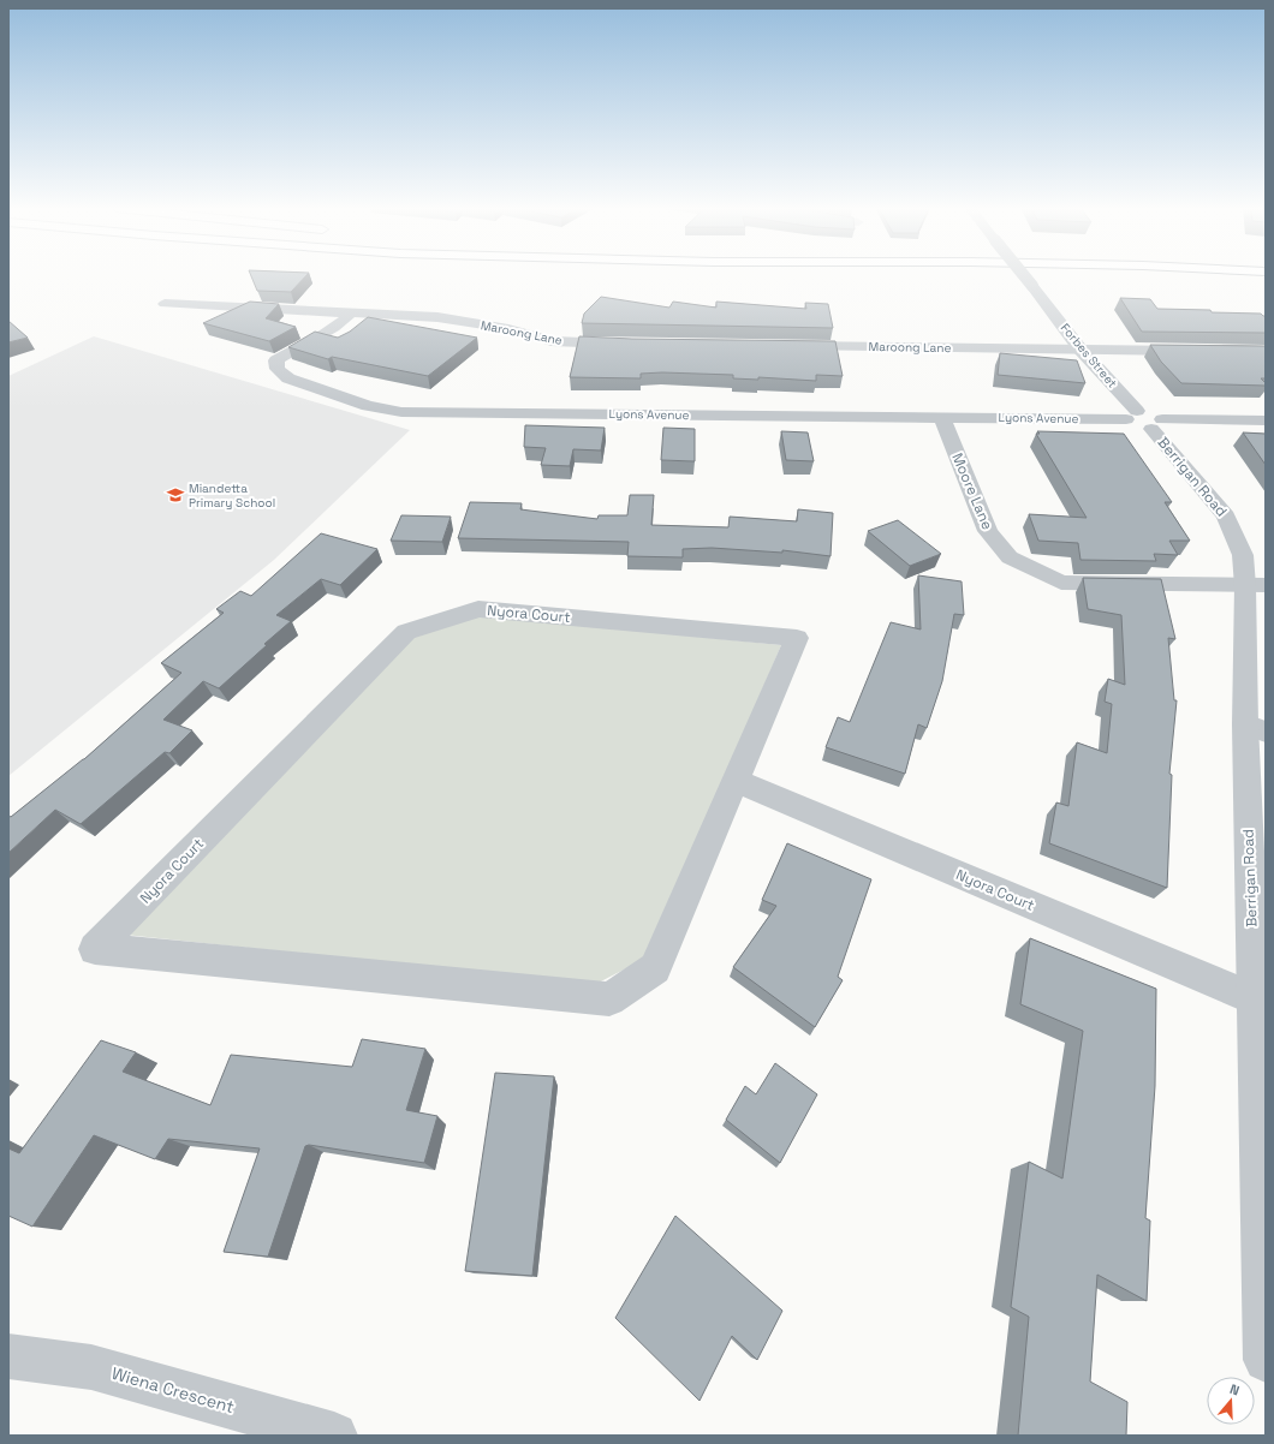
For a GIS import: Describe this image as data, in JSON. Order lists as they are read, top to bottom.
{
  "streets": {
    "street": [
      "Maroong Lane",
      "Forbes Street",
      "Lyons Avenue",
      "Berrigan Road",
      "Moore Lane",
      "Nyora Court",
      "Wiena Crescent"
    ]
  },
  "crossings": [
    ["Maroong Lane", "Forbes Street"],
    ["Maroong Lane", "Lyons Avenue"],
    ["Forbes Street", "Lyons Avenue"],
    ["Forbes Street", "Berrigan Road"],
    ["Lyons Avenue", "Berrigan Road"],
    ["Lyons Avenue", "Moore Lane"],
    ["Berrigan Road", "Moore Lane"],
    ["Berrigan Road", "Nyora Court"]
  ],
  "places": {
    "school or university": ["Miandetta Primary School"]
  },
  "north": "top"
}
